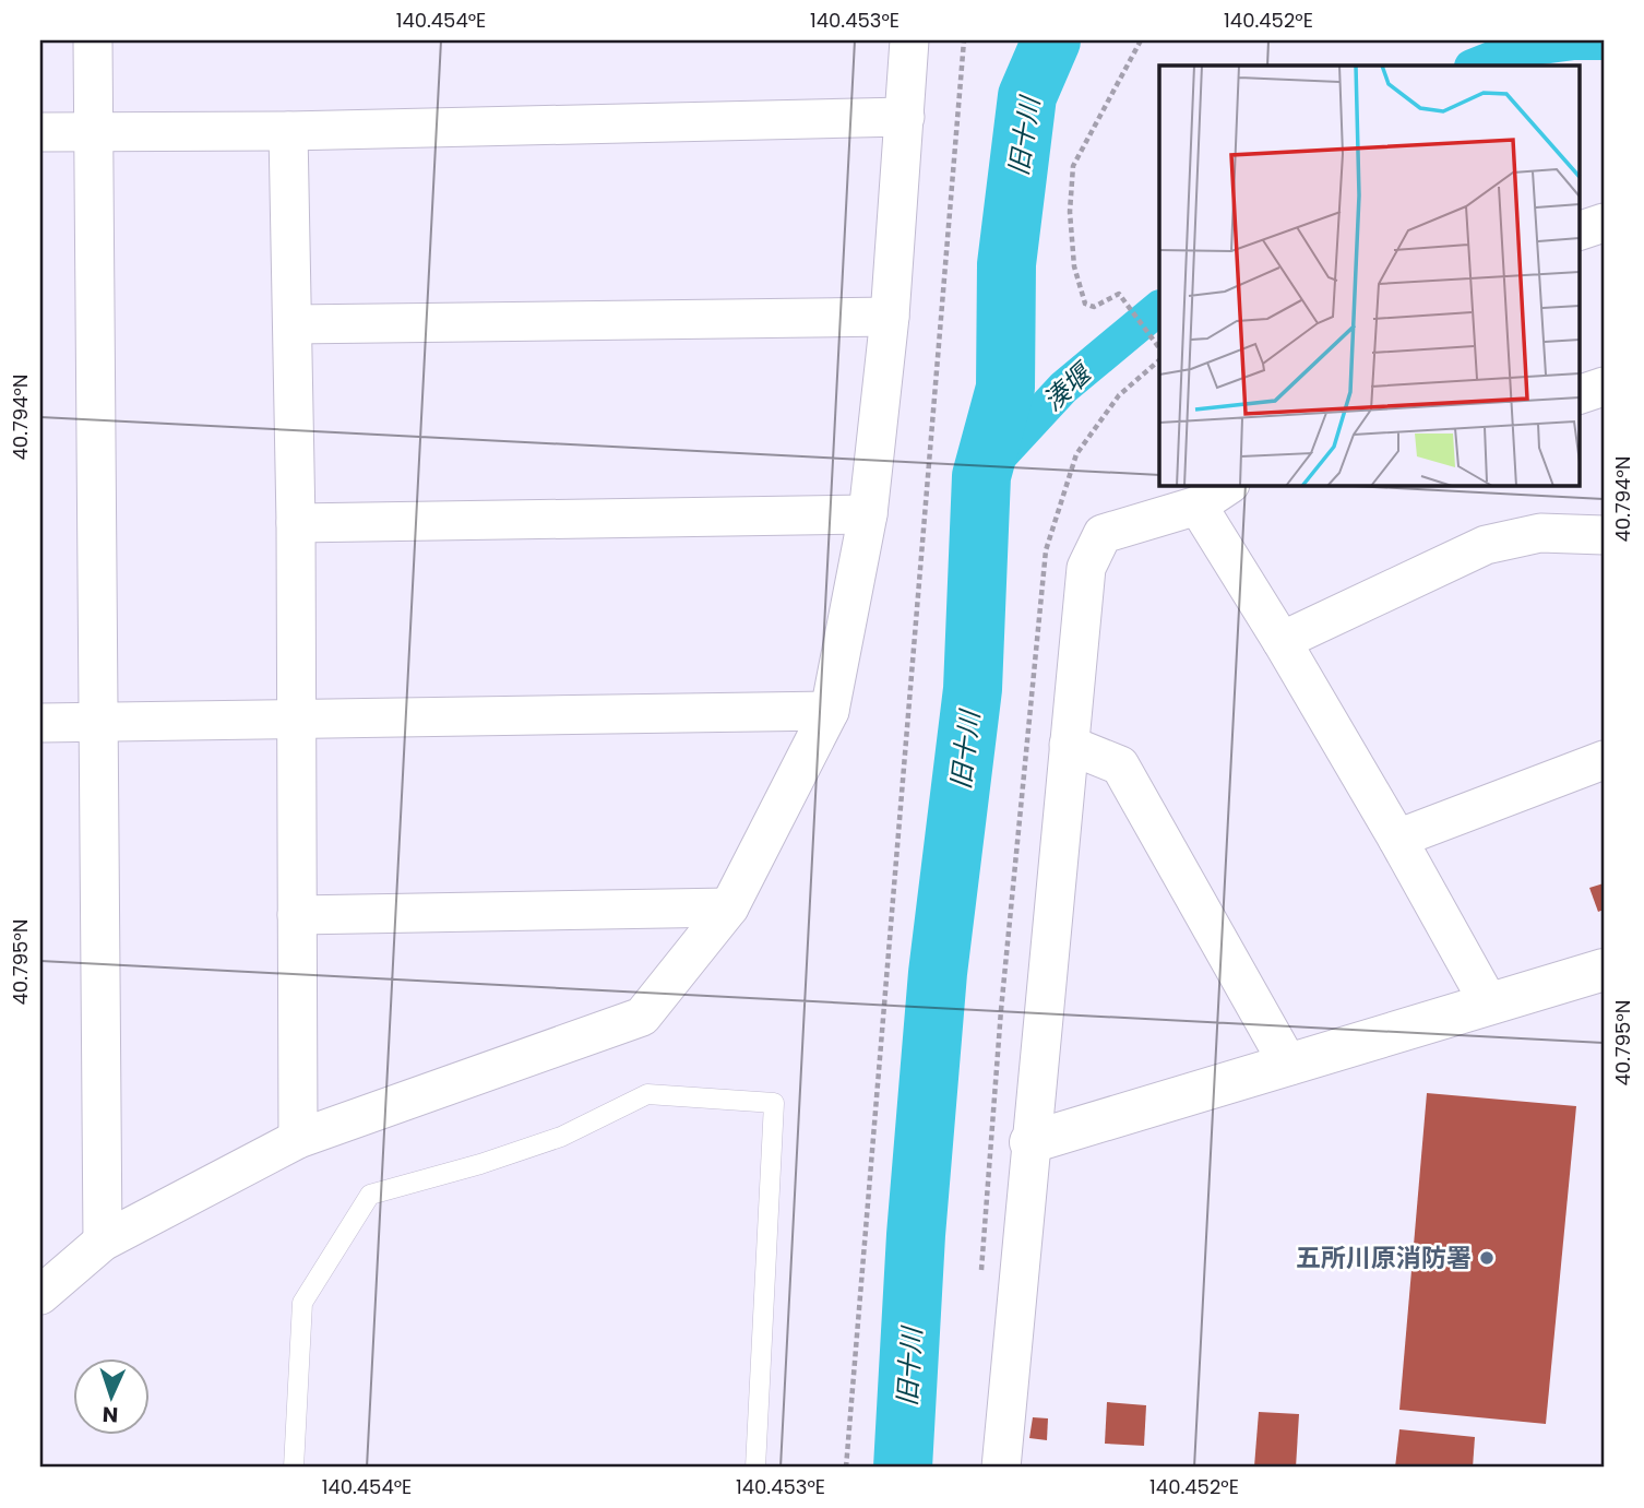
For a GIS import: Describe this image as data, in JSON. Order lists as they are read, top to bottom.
{
  "water": ["旧十川", "湊堰"],
  "places": ["五所川原消防署"],
  "north": "bottom",
  "coordinates": [
    "140.454°E",
    "140.453°E",
    "140.452°E",
    "40.794°N",
    "40.795°N"
  ]
}
